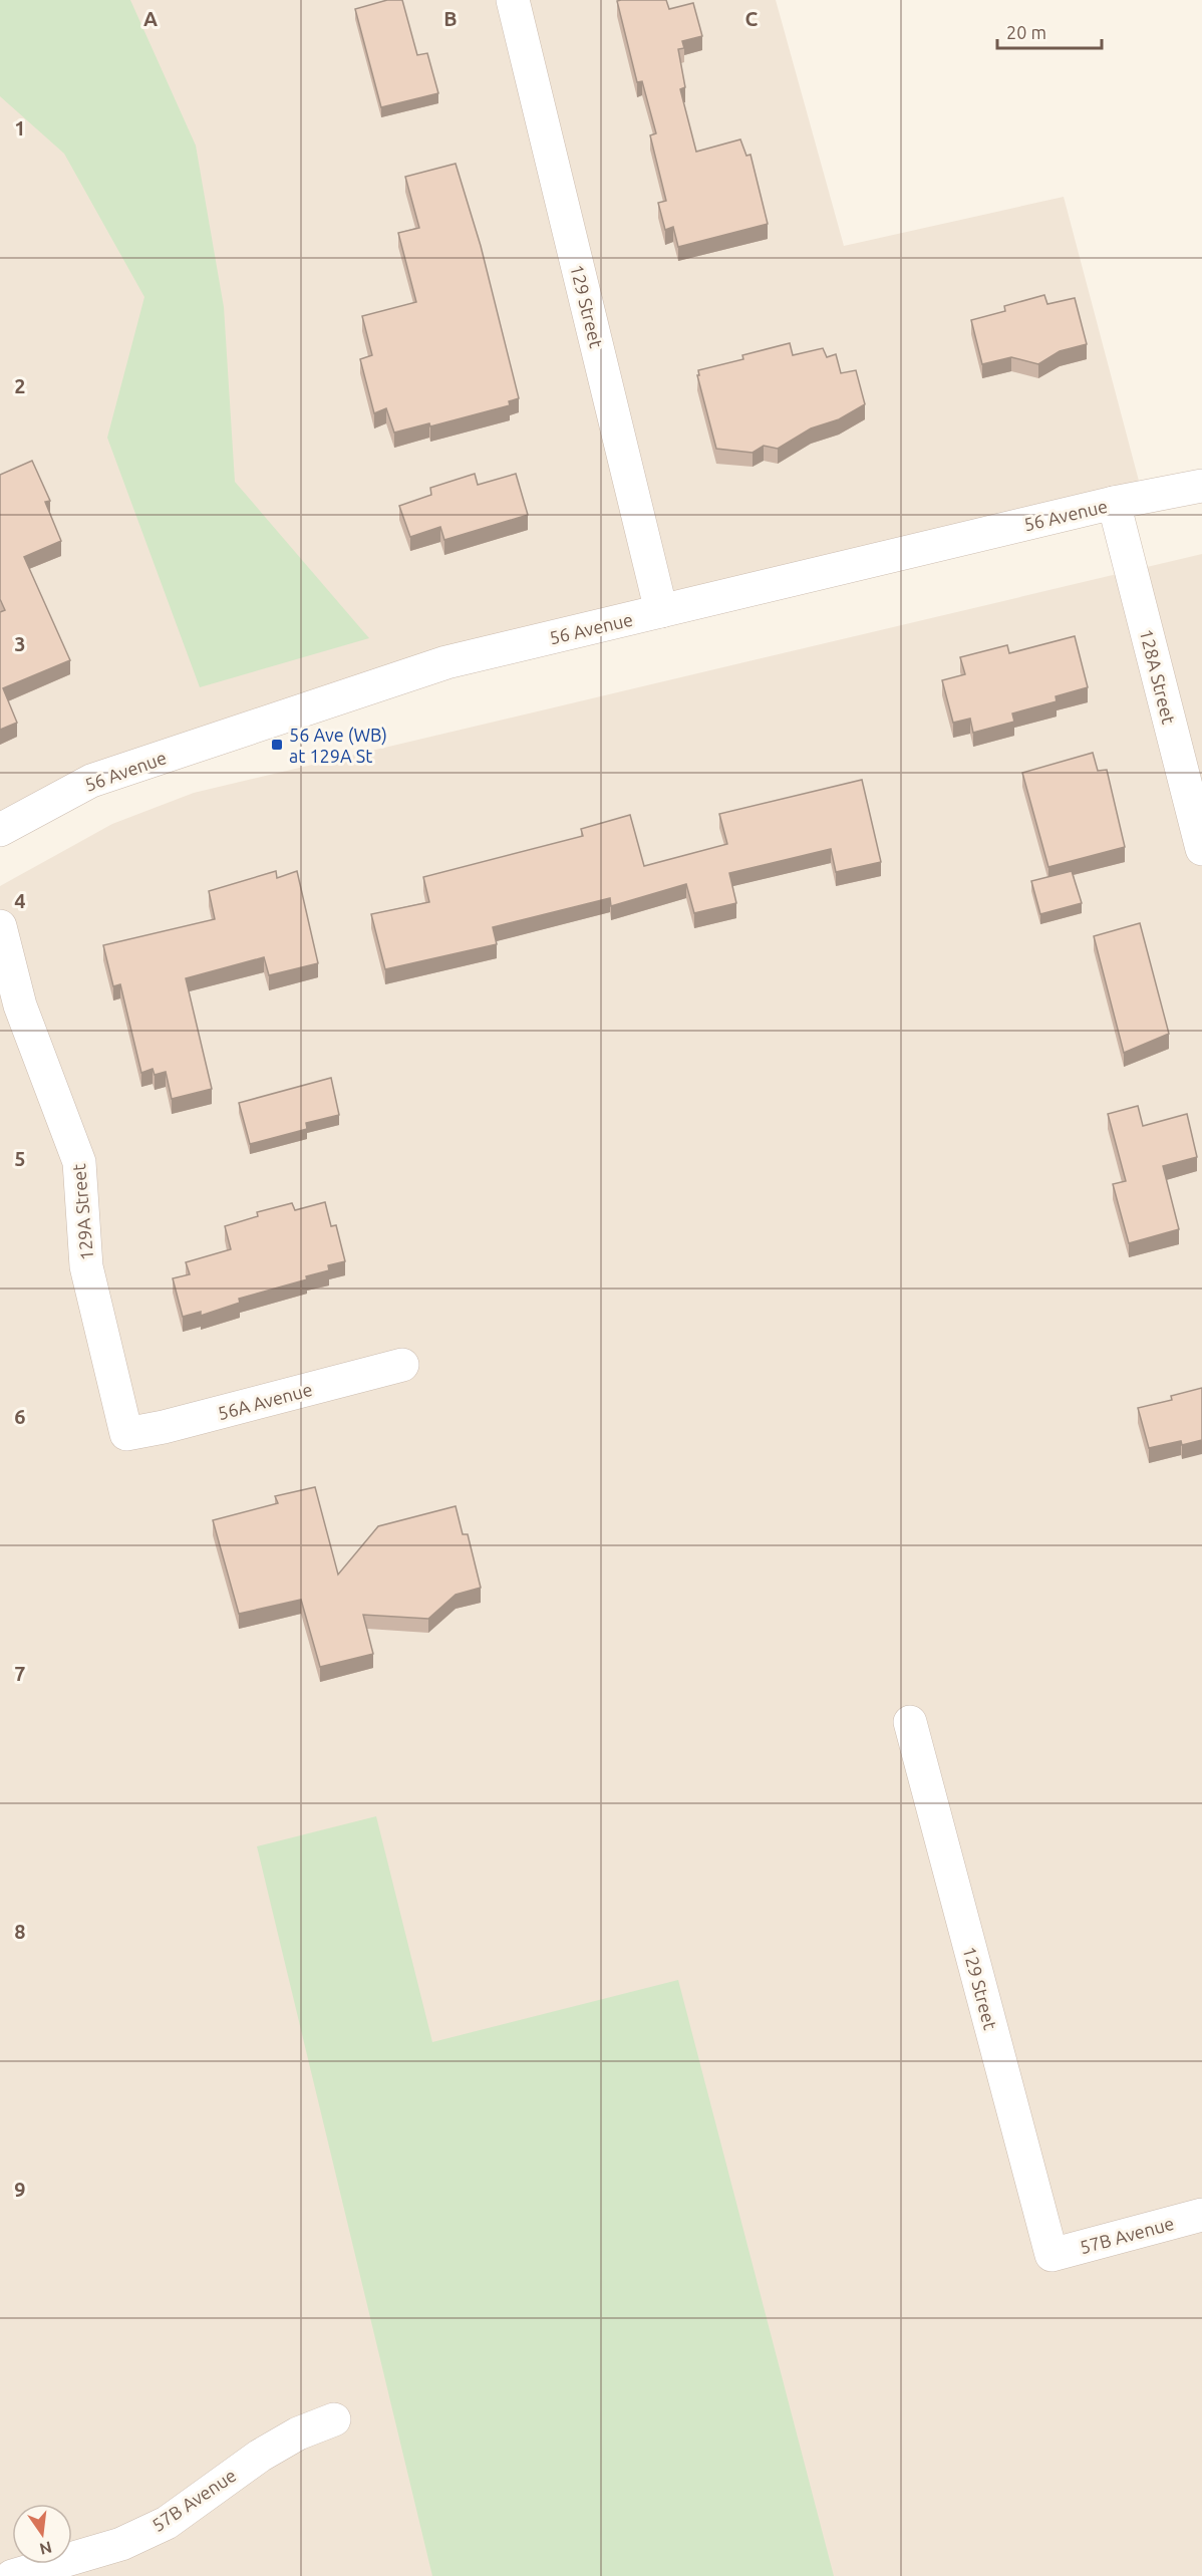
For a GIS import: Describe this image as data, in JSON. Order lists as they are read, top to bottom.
{
  "streets": {
    "street": [
      "129 Street",
      "56 Avenue",
      "128A Street",
      "129A Street",
      "56A Avenue",
      "57B Avenue"
    ]
  },
  "crossings": [
    ["129 Street", "56 Avenue"],
    ["129 Street", "57B Avenue"],
    ["56 Avenue", "128A Street"],
    ["129A Street", "56A Avenue"]
  ],
  "places": {
    "transit": ["56 Ave (WB) at 129A St"]
  },
  "scale_bar": "20 m",
  "north": "bottom",
  "grid": {
    "columns": ["A", "B", "C"],
    "rows": [
      "1",
      "2",
      "3",
      "4",
      "5",
      "6",
      "7",
      "8",
      "9"
    ]
  }
}
